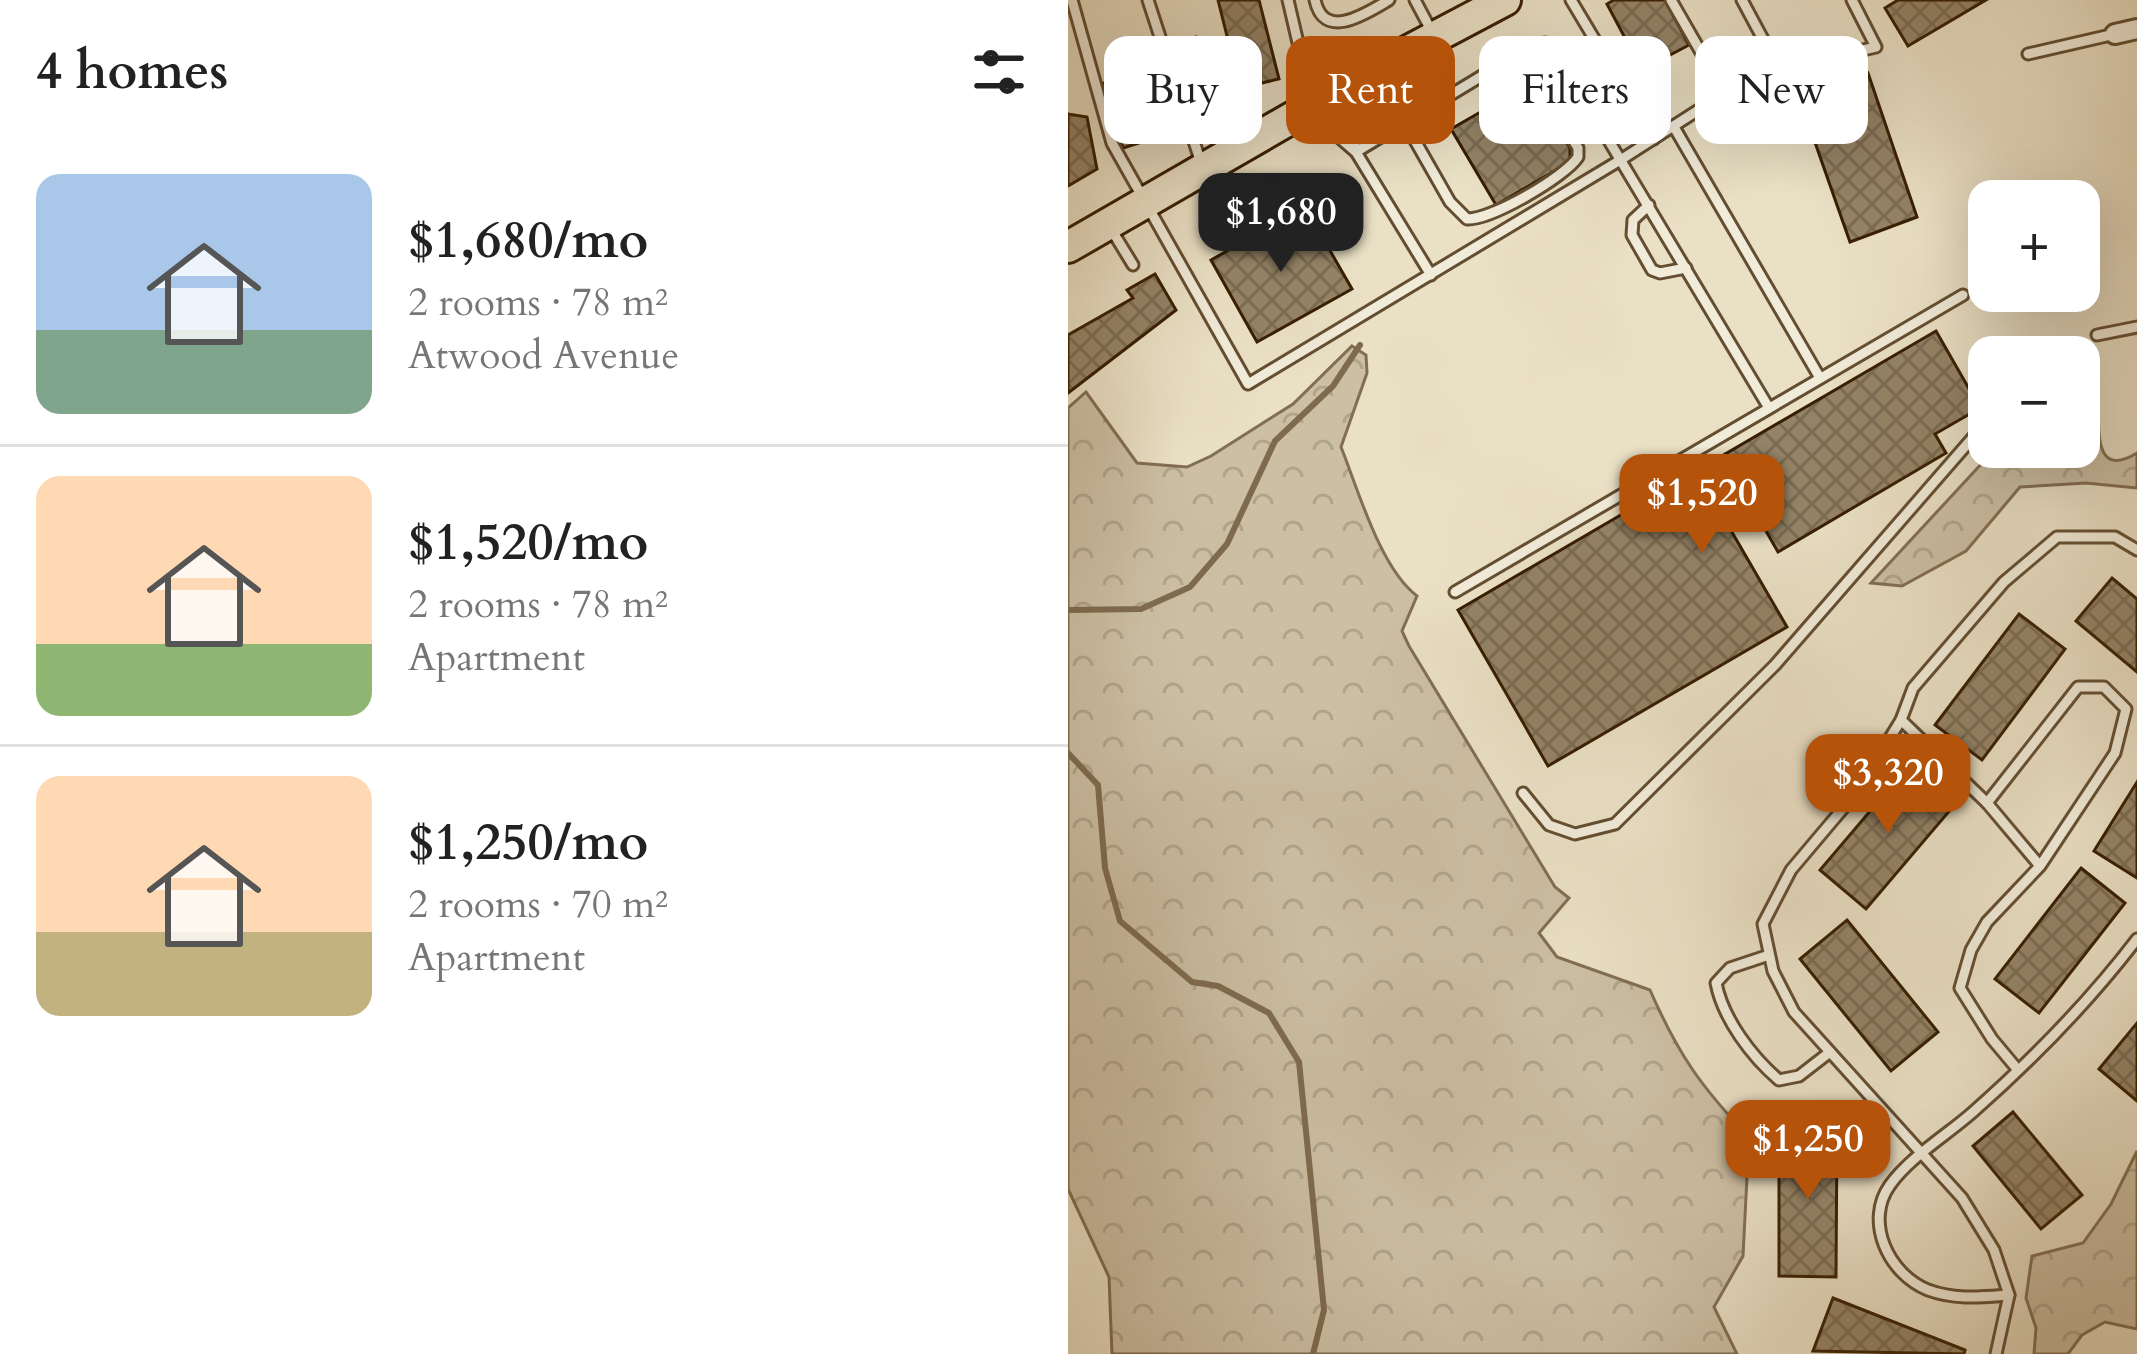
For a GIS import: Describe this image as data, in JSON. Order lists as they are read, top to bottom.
{
  "page": {
    "heading": "4 homes",
    "chip": [
      "Buy",
      "Rent",
      "Filters",
      "New"
    ],
    "list": [
      {
        "name": "$1,680/mo",
        "note": "2 rooms · 78 m² · Atwood Avenue"
      },
      {
        "name": "$1,520/mo",
        "note": "2 rooms · 78 m² · Apartment"
      },
      {
        "name": "$1,250/mo",
        "note": "2 rooms · 70 m² · Apartment"
      }
    ],
    "price": [
      "$1,680",
      "$1,520",
      "$3,320",
      "$1,250"
    ],
    "map_buttons": ["+", "−"]
  }
}
